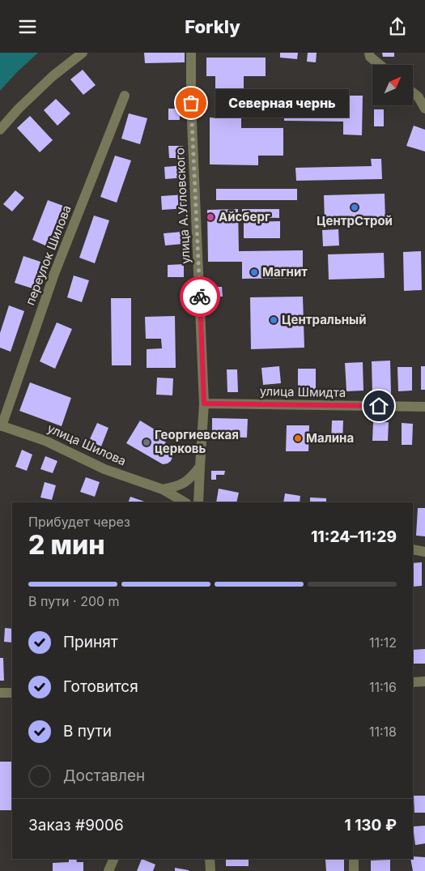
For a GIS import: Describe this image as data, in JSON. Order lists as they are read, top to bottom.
{
  "streets": {
    "street": [
      "улица А.Угловского",
      "переулок Шилова",
      "улица Шмидта",
      "улица Шилова"
    ]
  },
  "crossings": [
    ["улица А.Угловского", "улица Шмидта"],
    ["переулок Шилова", "улица Шилова"]
  ],
  "places": [
    "Северная чернь",
    "ЦентрСтрой",
    "Айсберг",
    "Магнит",
    "Центральный",
    "Малина",
    "Георгиевская церковь"
  ],
  "north": "top right",
  "page": {
    "header": "Forkly",
    "bubble": "Северная чернь",
    "heading": ["2 мин", "Прибудет через", "11:24–11:29"],
    "panel": ["Заказ #9006", "1 130 ₽"],
    "bar": "В пути · 200 m",
    "list": [
      ["Принят", "11:12"],
      ["Готовится", "11:16"],
      ["В пути", "11:18"],
      "Доставлен"
    ]
  }
}
